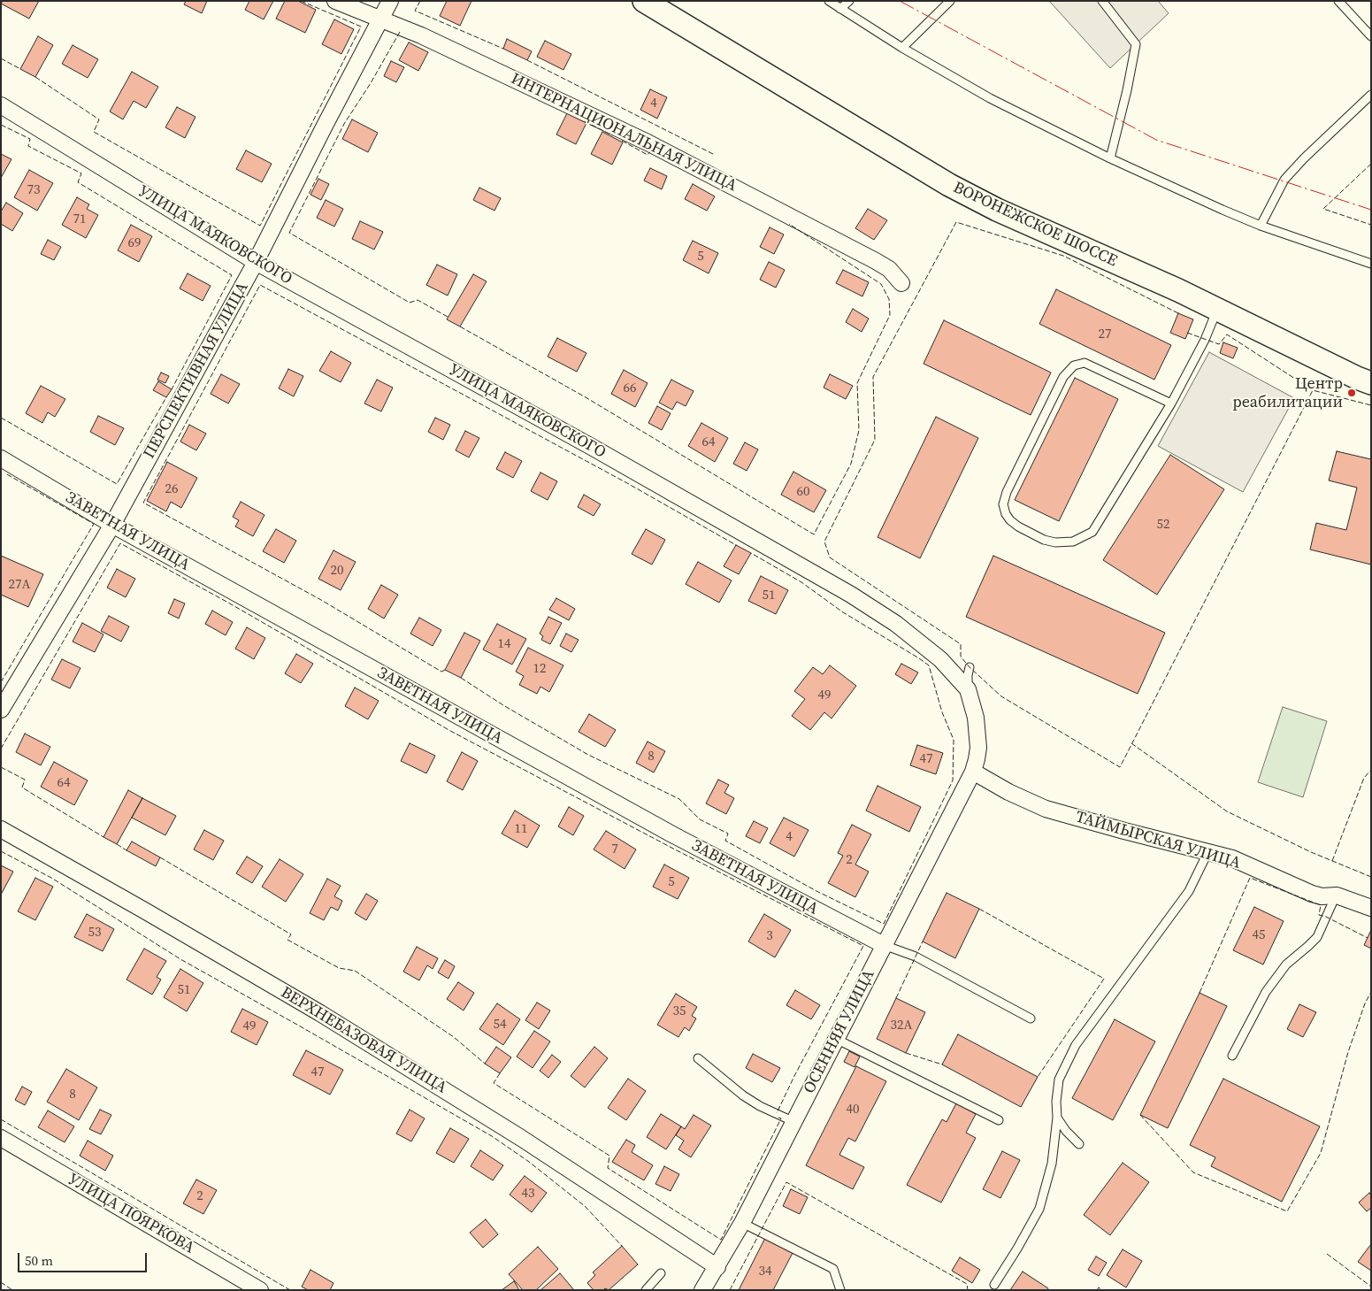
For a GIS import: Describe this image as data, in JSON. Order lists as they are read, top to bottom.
{
  "streets": {
    "main road": ["ВОРОНЕЖСКОЕ ШОССЕ"],
    "street": [
      "ИНТЕРНАЦИОНАЛЬНАЯ УЛИЦА",
      "УЛИЦА МАЯКОВСКОГО",
      "ПЕРСПЕКТИВНАЯ УЛИЦА",
      "ЗАВЕТНАЯ УЛИЦА",
      "ТАЙМЫРСКАЯ УЛИЦА",
      "ОСЕННЯЯ УЛИЦА",
      "ВЕРХНЕБАЗОВАЯ УЛИЦА",
      "УЛИЦА ПОЯРКОВА"
    ]
  },
  "crossings": [
    ["ИНТЕРНАЦИОНАЛЬНАЯ УЛИЦА", "ПЕРСПЕКТИВНАЯ УЛИЦА"],
    ["УЛИЦА МАЯКОВСКОГО", "ПЕРСПЕКТИВНАЯ УЛИЦА"],
    ["УЛИЦА МАЯКОВСКОГО", "ТАЙМЫРСКАЯ УЛИЦА"],
    ["УЛИЦА МАЯКОВСКОГО", "ОСЕННЯЯ УЛИЦА"],
    ["ПЕРСПЕКТИВНАЯ УЛИЦА", "ЗАВЕТНАЯ УЛИЦА"],
    ["ЗАВЕТНАЯ УЛИЦА", "ОСЕННЯЯ УЛИЦА"],
    ["ТАЙМЫРСКАЯ УЛИЦА", "ОСЕННЯЯ УЛИЦА"],
    ["ОСЕННЯЯ УЛИЦА", "ВЕРХНЕБАЗОВАЯ УЛИЦА"]
  ],
  "places": ["Центр реабилитации"],
  "house_numbers": [
    "4",
    "73",
    "71",
    "69",
    "5",
    "27",
    "66",
    "64",
    "26",
    "60",
    "52",
    "20",
    "27А",
    "51",
    "14",
    "12",
    "49",
    "8",
    "47",
    "64",
    "11",
    "4",
    "7",
    "2",
    "5",
    "53",
    "45",
    "3",
    "51",
    "35",
    "54",
    "32А",
    "49",
    "47",
    "8",
    "40",
    "43",
    "2",
    "34"
  ],
  "scale_bar": "50 m"
}
